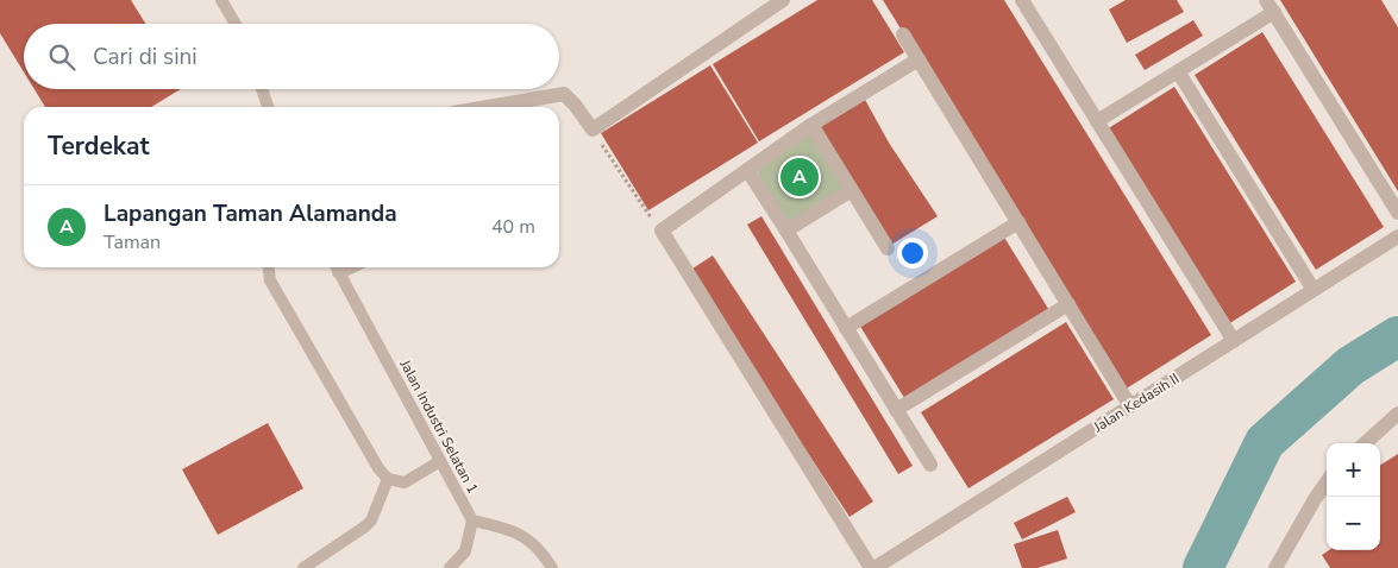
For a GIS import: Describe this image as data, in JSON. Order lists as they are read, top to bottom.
{
  "streets": {
    "street": ["Jalan Kedasih II"],
    "lane": ["Jalan Industri Selatan 1"]
  },
  "page": {
    "search": "Cari di sini",
    "heading": "Terdekat",
    "pins": "A",
    "list": [
      {
        "mark": "A",
        "name": "Lapangan Taman Alamanda",
        "note": "Taman",
        "value": "40 m"
      }
    ],
    "map_buttons": ["+", "−"]
  }
}
